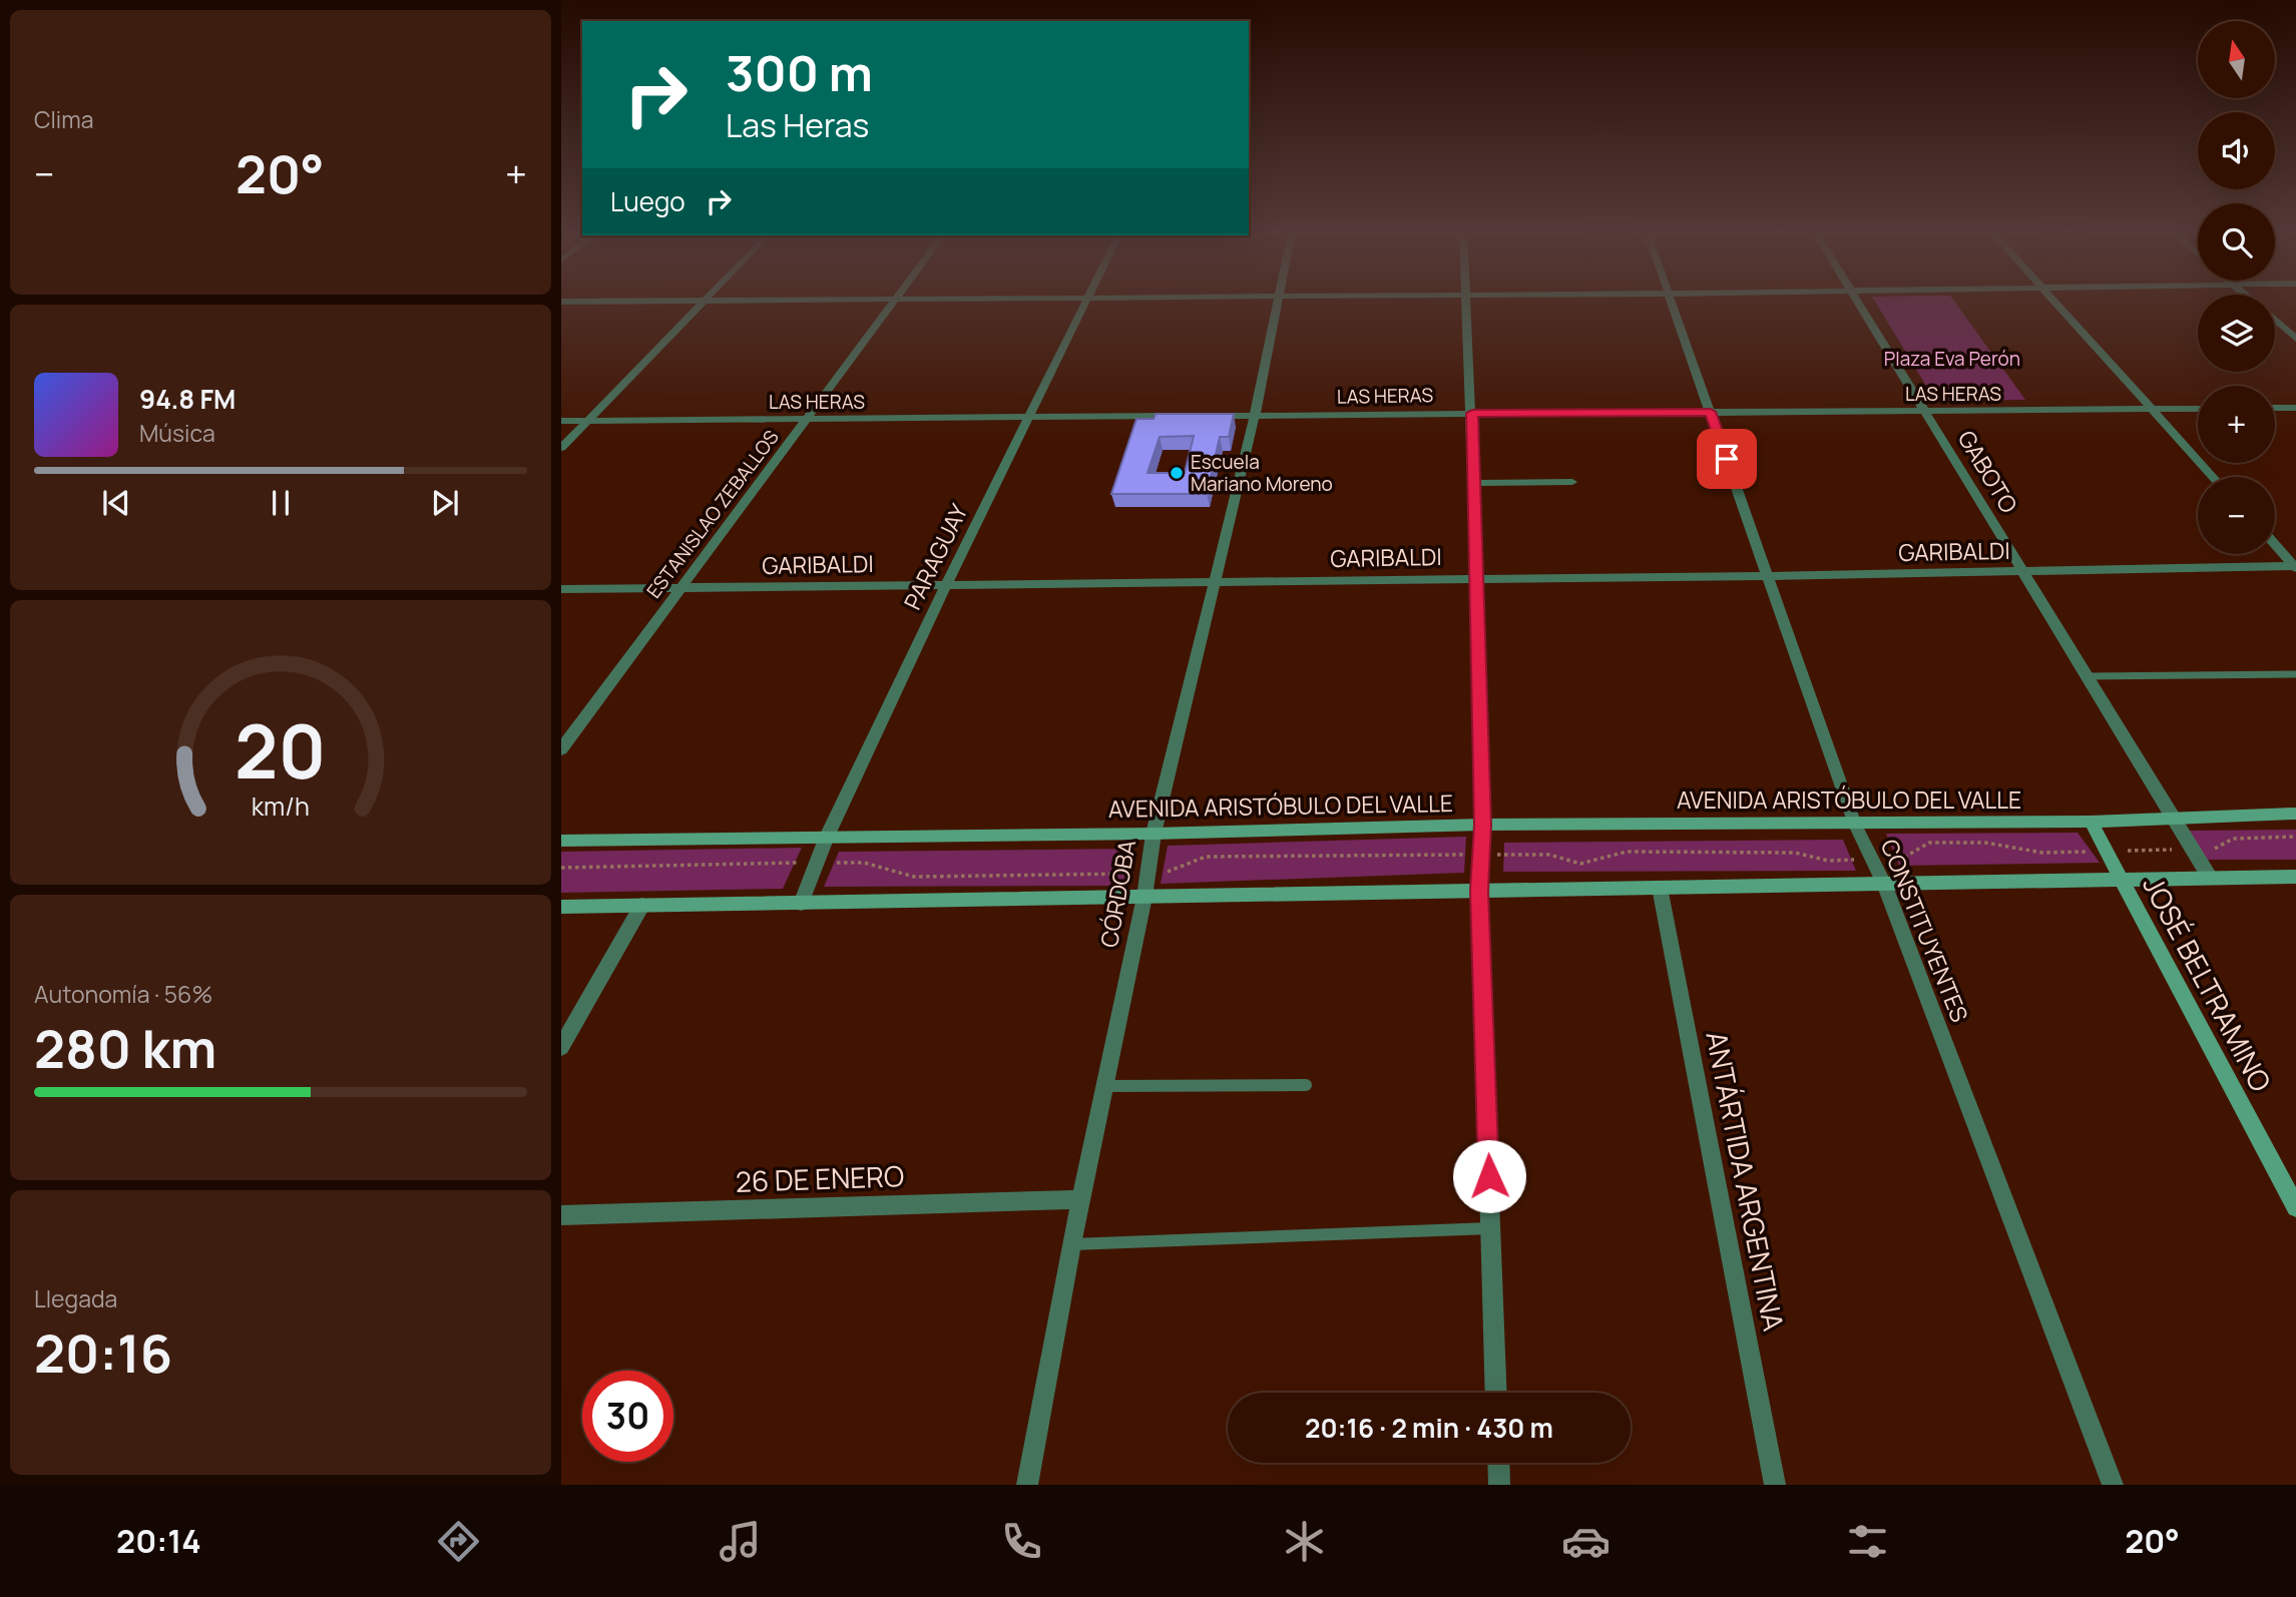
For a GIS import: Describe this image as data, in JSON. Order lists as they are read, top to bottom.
{
  "streets": {
    "street": [
      "LAS HERAS",
      "GABOTO",
      "ESTANISLAO ZEBALLOS",
      "GARIBALDI",
      "PARAGUAY",
      "AVENIDA ARISTÓBULO DEL VALLE",
      "CÓRDOBA",
      "CONSTITUYENTES",
      "JOSÉ BELTRAMINO",
      "26 DE ENERO",
      "ANTÁRTIDA ARGENTINA"
    ]
  },
  "crossings": [
    ["LAS HERAS", "GABOTO"],
    ["LAS HERAS", "ESTANISLAO ZEBALLOS"],
    ["LAS HERAS", "PARAGUAY"],
    ["LAS HERAS", "CÓRDOBA"],
    ["LAS HERAS", "CONSTITUYENTES"],
    ["GABOTO", "GARIBALDI"],
    ["GABOTO", "AVENIDA ARISTÓBULO DEL VALLE"],
    ["ESTANISLAO ZEBALLOS", "GARIBALDI"],
    ["GARIBALDI", "PARAGUAY"],
    ["GARIBALDI", "CÓRDOBA"],
    ["GARIBALDI", "CONSTITUYENTES"],
    ["PARAGUAY", "AVENIDA ARISTÓBULO DEL VALLE"],
    ["AVENIDA ARISTÓBULO DEL VALLE", "CÓRDOBA"],
    ["AVENIDA ARISTÓBULO DEL VALLE", "CONSTITUYENTES"],
    ["AVENIDA ARISTÓBULO DEL VALLE", "JOSÉ BELTRAMINO"],
    ["CÓRDOBA", "26 DE ENERO"]
  ],
  "parks": ["Plaza Eva Perón"],
  "places": ["Escuela Mariano Moreno"],
  "north": "top",
  "page": {
    "tile": [
      "Clima",
      ["Autonomía · 56%", "280 km"],
      ["Llegada", "20:16"]
    ],
    "map_buttons": ["+", "−"],
    "turn": ["300 m", "Las Heras"],
    "heat": ["−", "20°", "+"],
    "then": "Luego",
    "song": ["94.8 FM", "Música"],
    "limit": "30",
    "trip": "20:16 · 2 min · 430 m",
    "tabs": ["20:14", "20°"],
    "gauge": ["20", "km/h"]
  }
}
